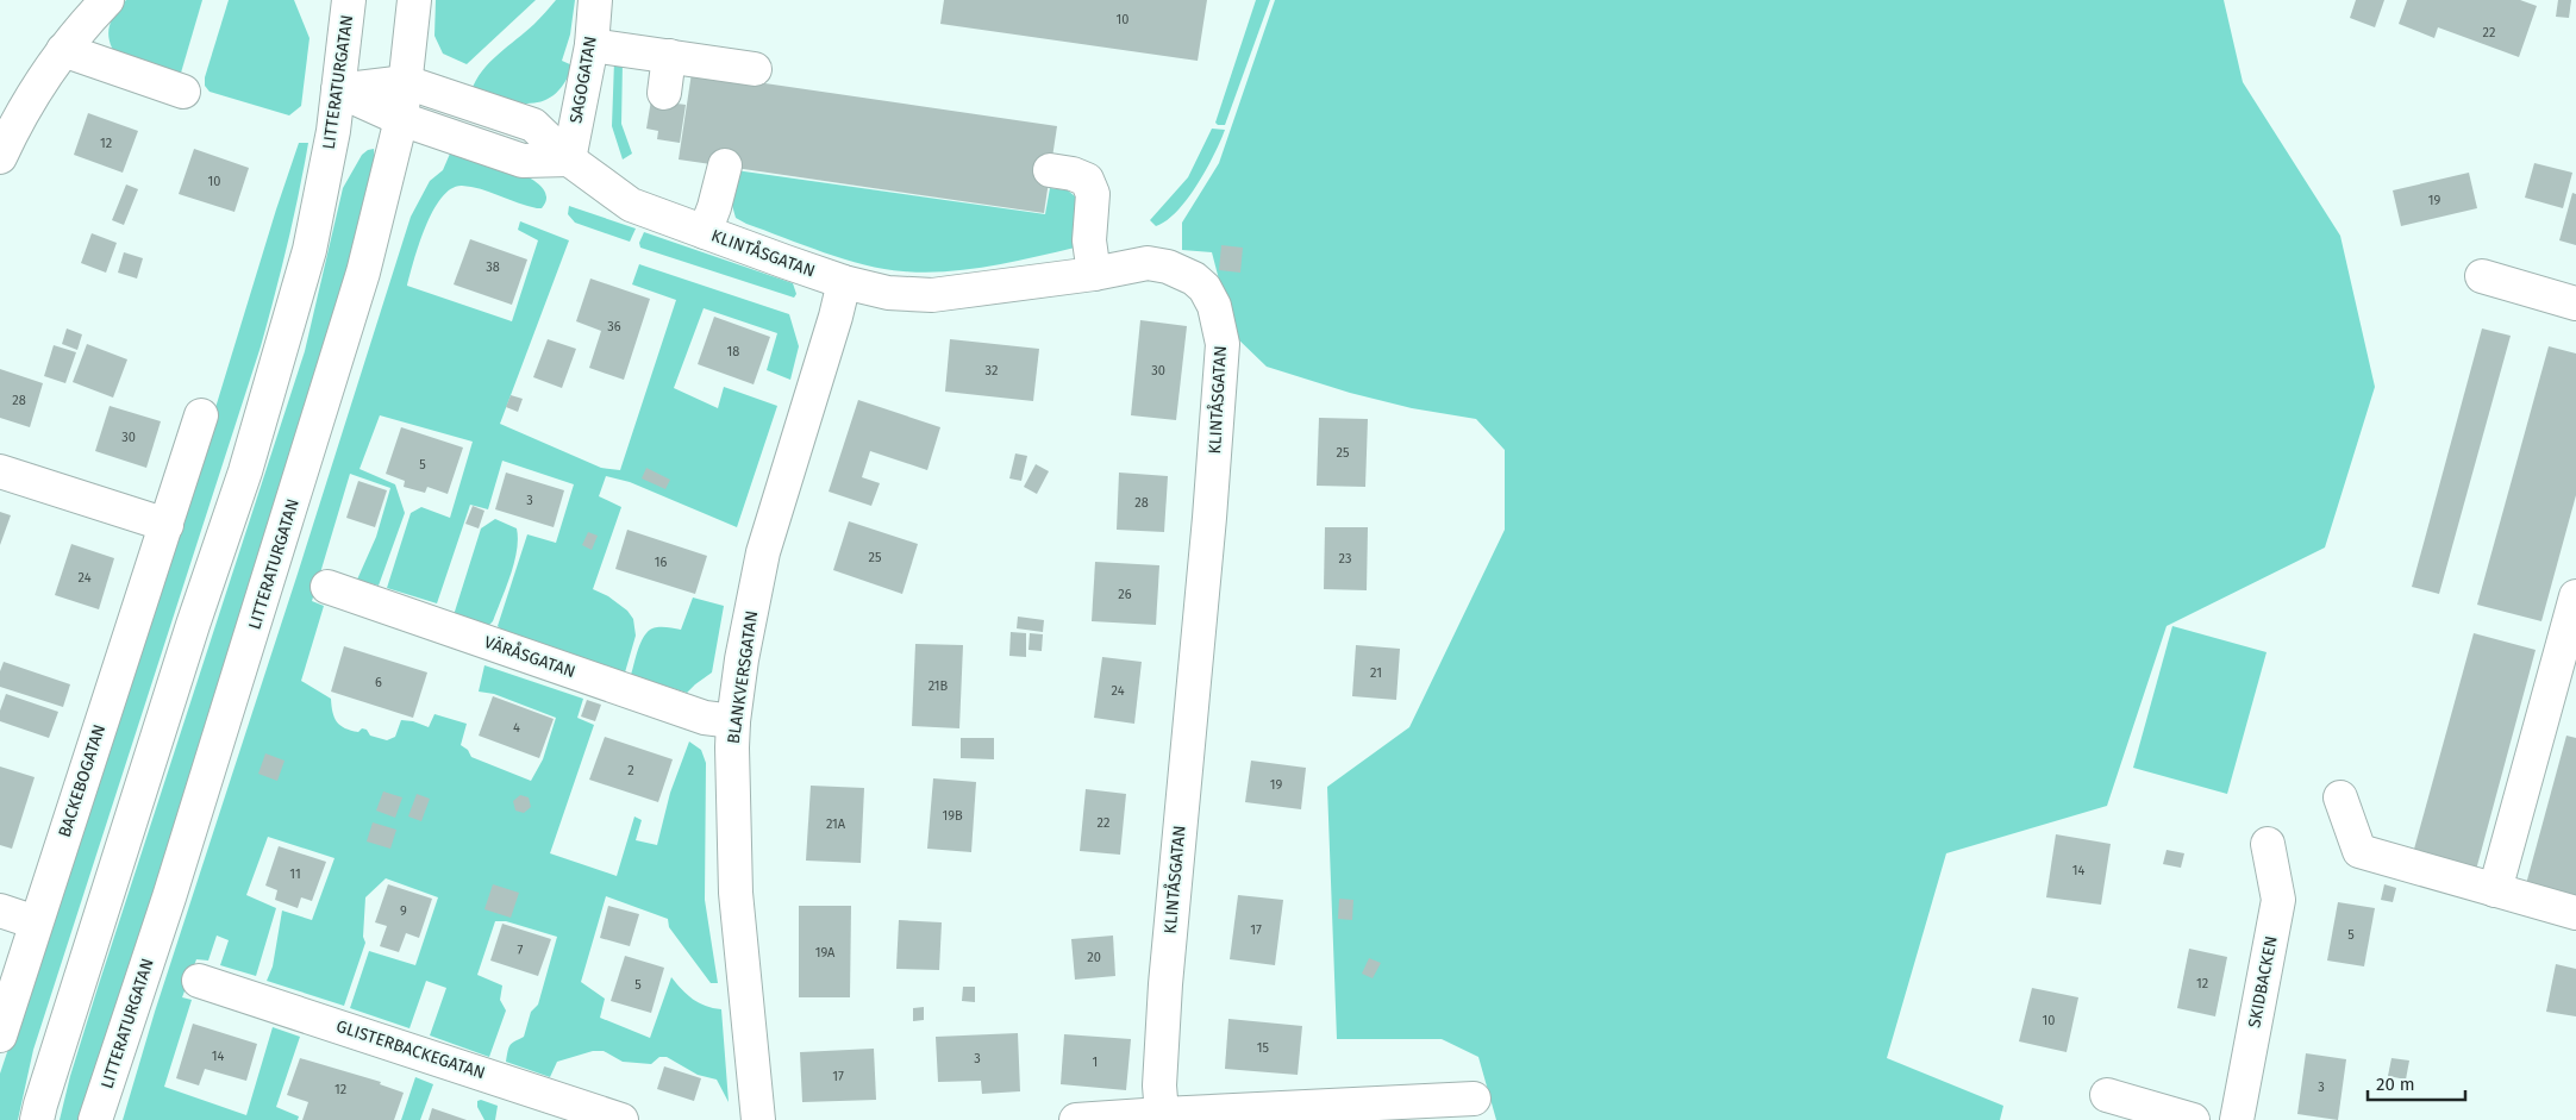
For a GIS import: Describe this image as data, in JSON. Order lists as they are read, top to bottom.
{
  "streets": {
    "street": [
      "SAGOGATAN",
      "LITTERATURGATAN",
      "KLINTÅSGATAN",
      "VÄRÅSGATAN",
      "BLANKVERSGATAN",
      "BACKEBOGATAN",
      "SKIDBACKEN",
      "GLISTERBACKEGATAN"
    ]
  },
  "crossings": [
    ["SAGOGATAN", "KLINTÅSGATAN"],
    ["LITTERATURGATAN", "KLINTÅSGATAN"],
    ["KLINTÅSGATAN", "BLANKVERSGATAN"],
    ["VÄRÅSGATAN", "BLANKVERSGATAN"]
  ],
  "house_numbers": [
    "10",
    "22",
    "12",
    "10",
    "19",
    "38",
    "36",
    "18",
    "32",
    "30",
    "28",
    "30",
    "25",
    "5",
    "3",
    "28",
    "25",
    "23",
    "16",
    "24",
    "26",
    "21",
    "6",
    "21B",
    "24",
    "4",
    "2",
    "19",
    "19B",
    "22",
    "21A",
    "14",
    "11",
    "9",
    "17",
    "5",
    "7",
    "19A",
    "20",
    "12",
    "5",
    "10",
    "15",
    "14",
    "3",
    "1",
    "17",
    "3",
    "12"
  ],
  "scale_bar": "20 m"
}
